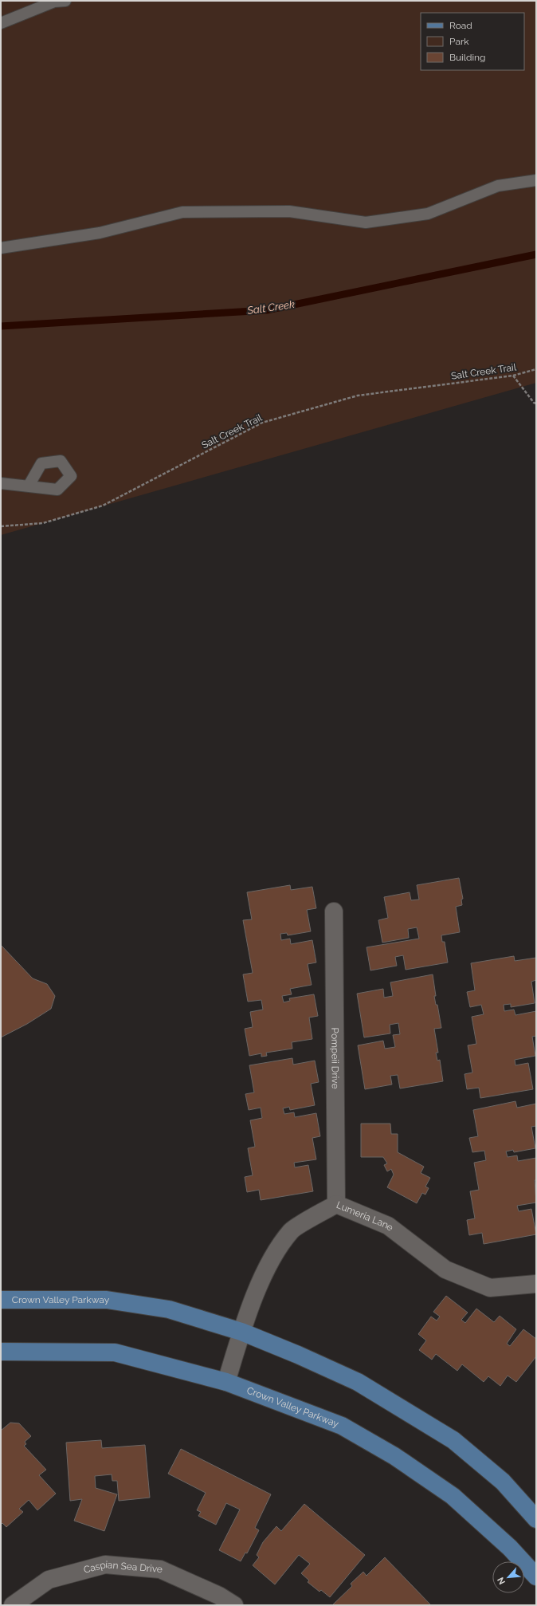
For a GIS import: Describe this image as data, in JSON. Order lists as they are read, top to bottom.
{
  "streets": {
    "main road": ["Crown Valley Parkway"],
    "street": ["Pompeii Drive", "Lumeria Lane", "Caspian Sea Drive"],
    "path": ["Salt Creek Trail"]
  },
  "crossings": [
    ["Pompeii Drive", "Lumeria Lane"],
    ["Lumeria Lane", "Crown Valley Parkway"]
  ],
  "water": ["Salt Creek"],
  "legend": ["Road", "Park", "Building"],
  "north": "bottom left"
}
